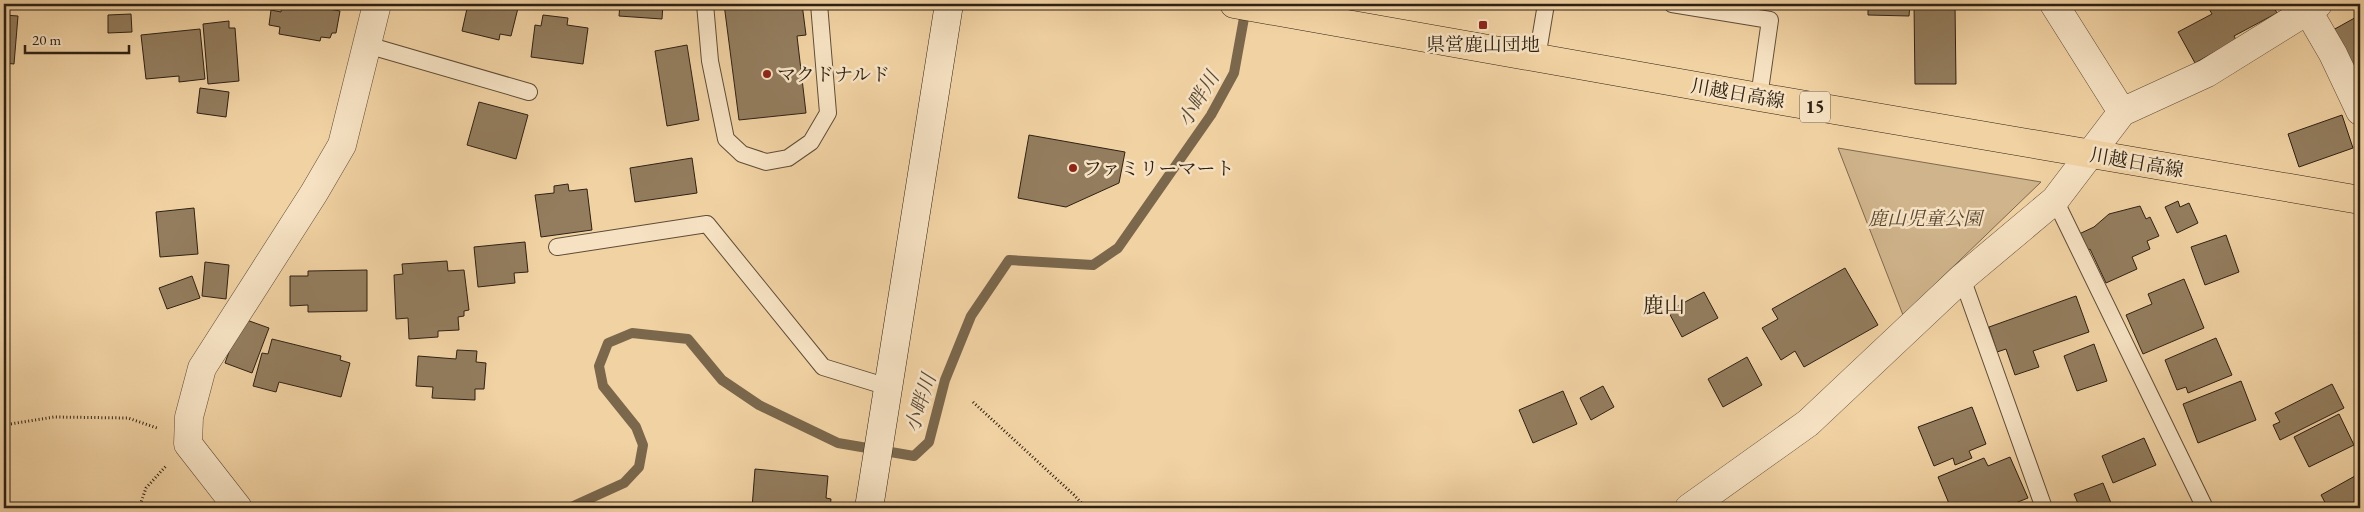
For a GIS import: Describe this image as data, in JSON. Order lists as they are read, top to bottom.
{
  "streets": {
    "main road": ["川越日高線", "15"]
  },
  "districts": ["鹿山"],
  "water": ["小畔川"],
  "parks": ["鹿山児童公園"],
  "places": {
    "transit": ["県営鹿山団地"],
    "other": ["マクドナルド", "ファミリーマート"]
  },
  "scale_bar": "20 m"
}
